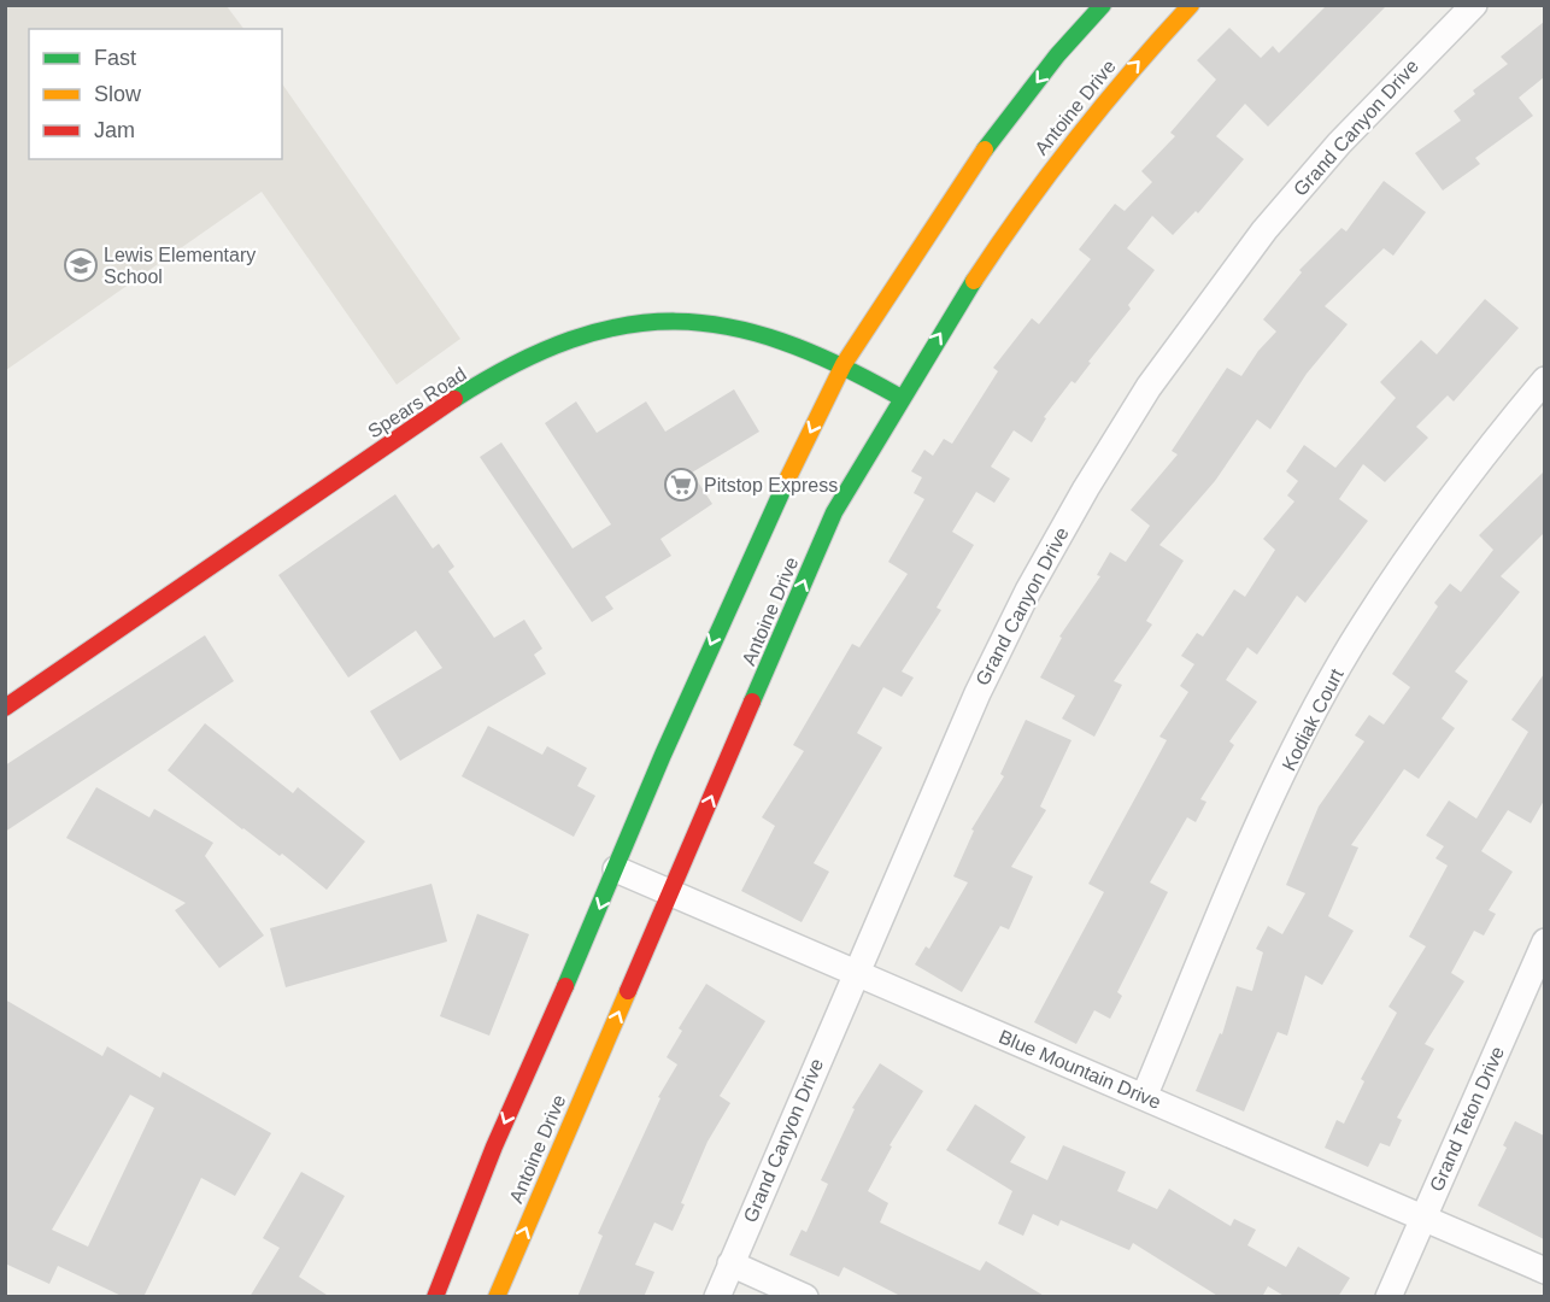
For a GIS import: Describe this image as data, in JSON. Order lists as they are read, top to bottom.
{
  "streets": {
    "main road": ["Antoine Drive", "Spears Road"],
    "street": [
      "Grand Canyon Drive",
      "Kodiak Court",
      "Blue Mountain Drive",
      "Grand Teton Drive"
    ]
  },
  "crossings": [
    ["Antoine Drive", "Spears Road"],
    ["Antoine Drive", "Blue Mountain Drive"],
    ["Grand Canyon Drive", "Blue Mountain Drive"],
    ["Kodiak Court", "Blue Mountain Drive"],
    ["Blue Mountain Drive", "Grand Teton Drive"]
  ],
  "places": {
    "school or university": ["Lewis Elementary School"],
    "supermarket": ["Pitstop Express"]
  },
  "legend": ["Fast", "Slow", "Jam"]
}
